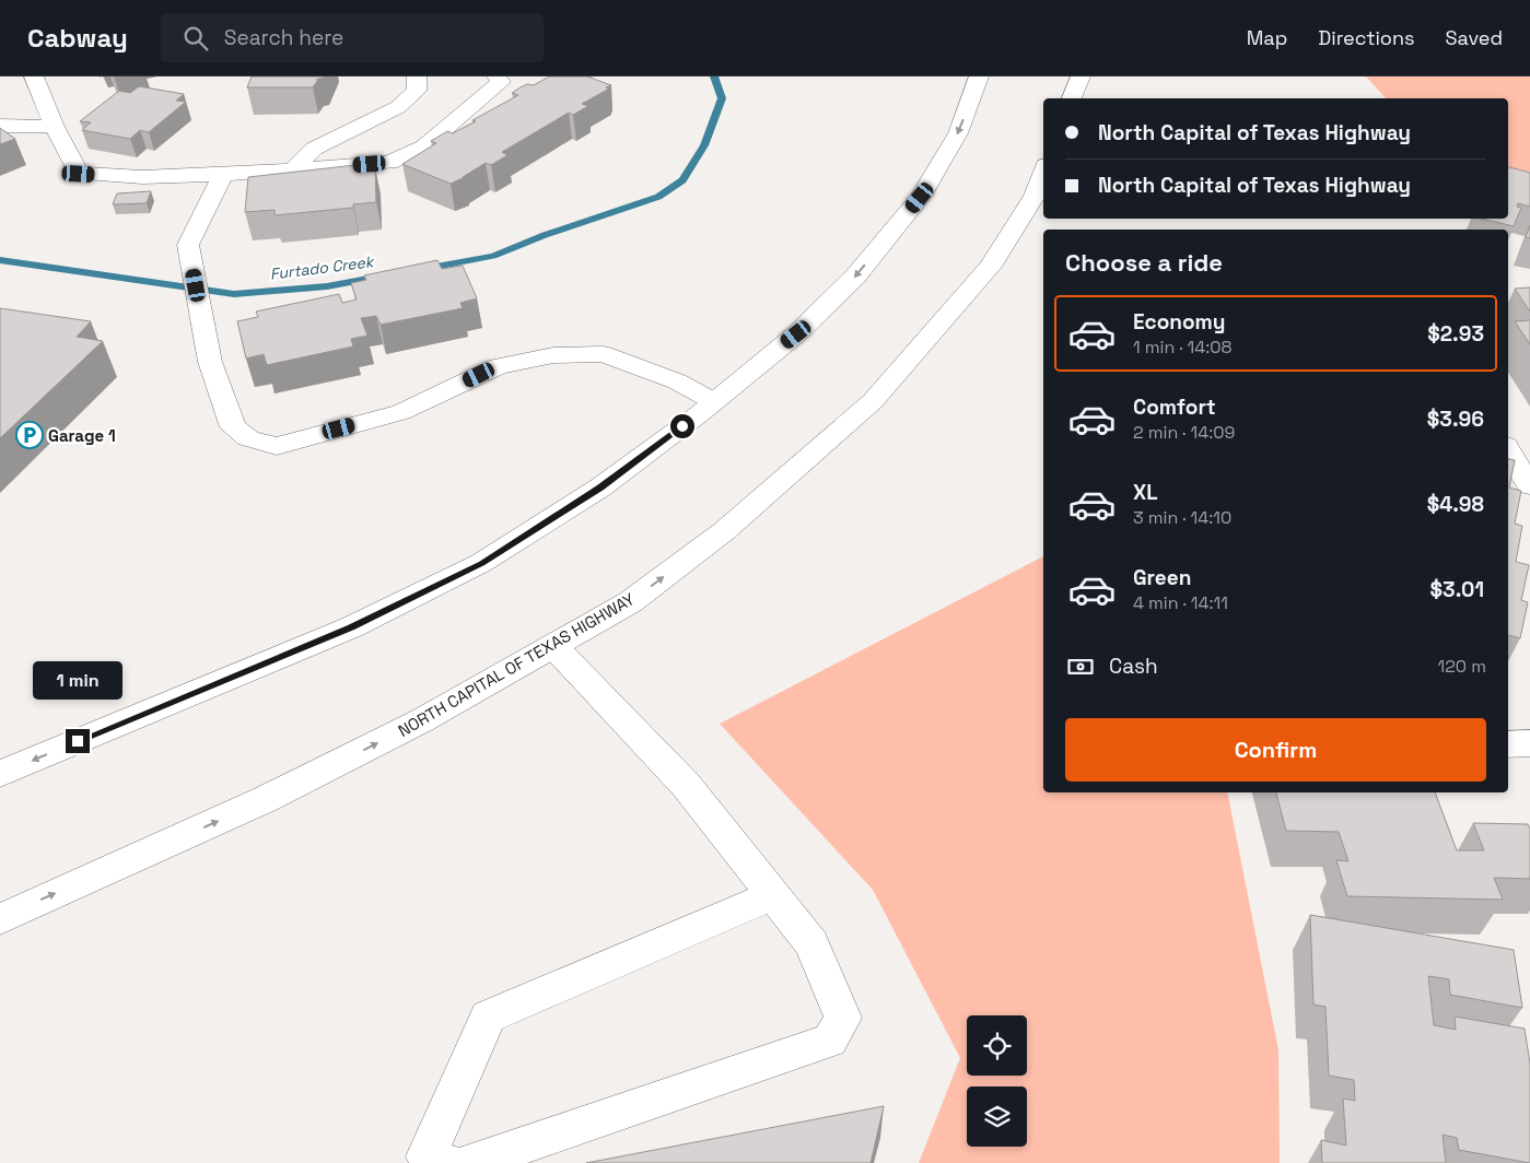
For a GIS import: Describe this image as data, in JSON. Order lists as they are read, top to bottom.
{
  "streets": {
    "main road": ["NORTH CAPITAL OF TEXAS HIGHWAY"]
  },
  "water": ["Furtado Creek"],
  "places": {
    "parking": ["Garage 1"]
  },
  "page": {
    "header": "Cabway",
    "search": "Search here",
    "nav": ["Map", "Directions", "Saved"],
    "banner": ["North Capital of Texas Highway", "North Capital of Texas Highway"],
    "heading": "Choose a ride",
    "list": [
      {
        "name": "Economy",
        "note": "1 min · 14:08",
        "value": "$2.93"
      },
      {
        "name": "Comfort",
        "note": "2 min · 14:09",
        "value": "$3.96"
      },
      {
        "name": "XL",
        "note": "3 min · 14:10",
        "value": "$4.98"
      },
      {
        "name": "Green",
        "note": "4 min · 14:11",
        "value": "$3.01"
      }
    ],
    "pay": ["Cash", "120 m"],
    "bubble": "1 min",
    "buttons": "Confirm"
  }
}
